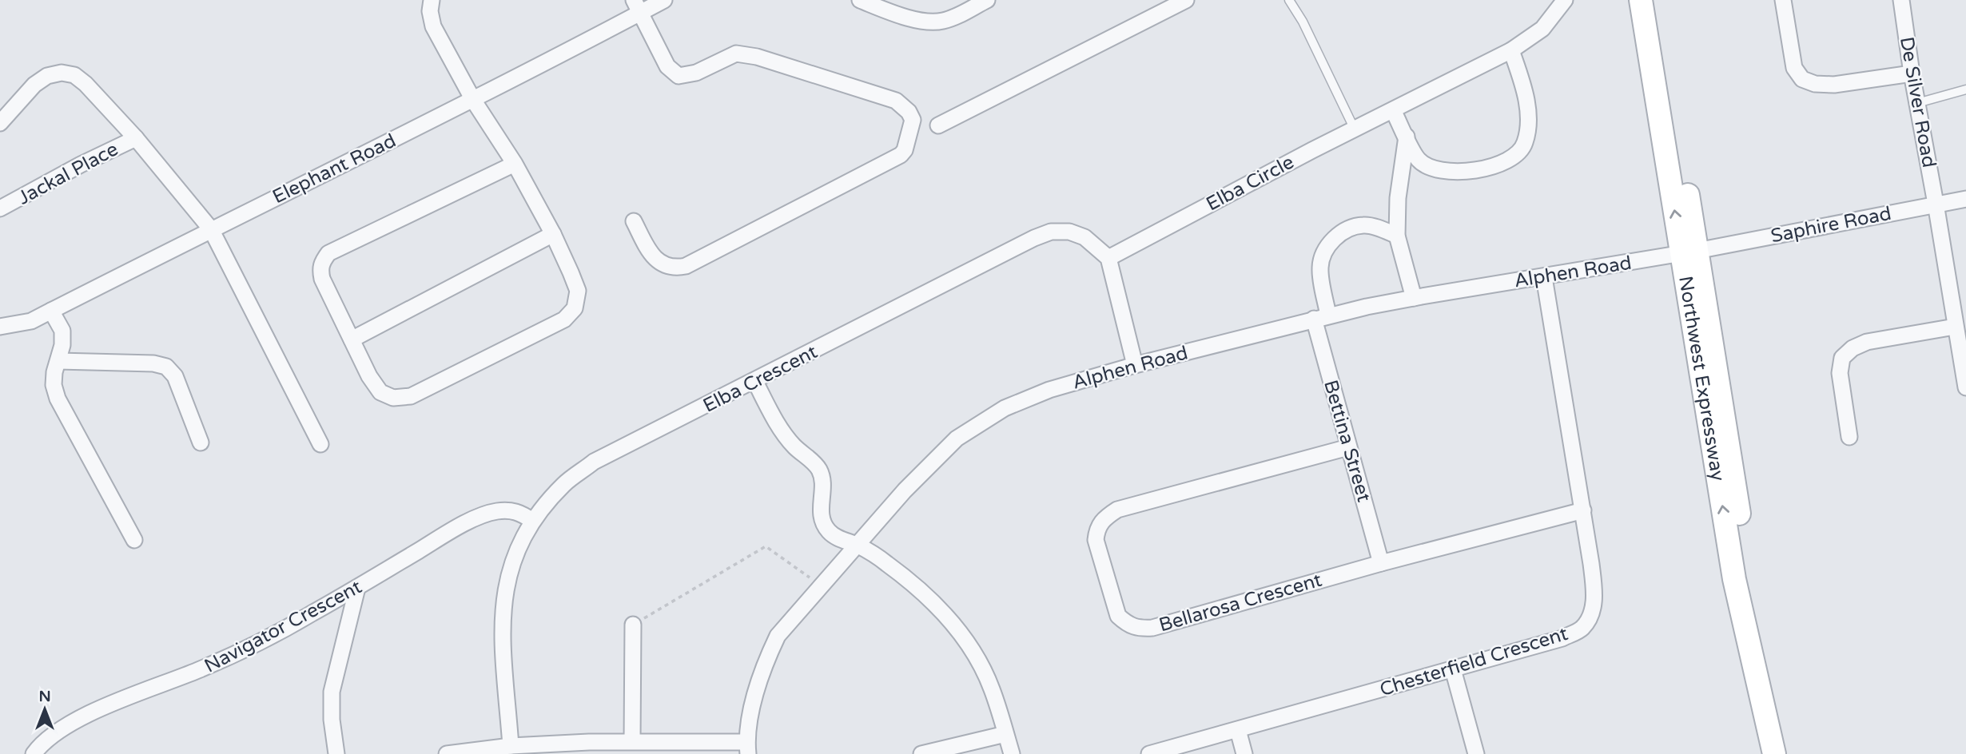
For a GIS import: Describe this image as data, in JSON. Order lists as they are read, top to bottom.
{
  "streets": {
    "main road": ["Northwest Expressway"],
    "street": [
      "De Silver Road",
      "Elephant Road",
      "Jackal Place",
      "Elba Circle",
      "Saphire Road",
      "Alphen Road",
      "Elba Crescent",
      "Bettina Street",
      "Bellarosa Crescent",
      "Navigator Crescent",
      "Chesterfield Crescent"
    ]
  },
  "crossings": [
    ["De Silver Road", "Saphire Road"],
    ["Elephant Road", "Jackal Place"],
    ["Elba Circle", "Elba Crescent"],
    ["Saphire Road", "Alphen Road"],
    ["Saphire Road", "Northwest Expressway"],
    ["Alphen Road", "Northwest Expressway"],
    ["Alphen Road", "Bettina Street"],
    ["Alphen Road", "Chesterfield Crescent"],
    ["Elba Crescent", "Navigator Crescent"],
    ["Bettina Street", "Bellarosa Crescent"],
    ["Bellarosa Crescent", "Chesterfield Crescent"]
  ],
  "north": "top"
}
